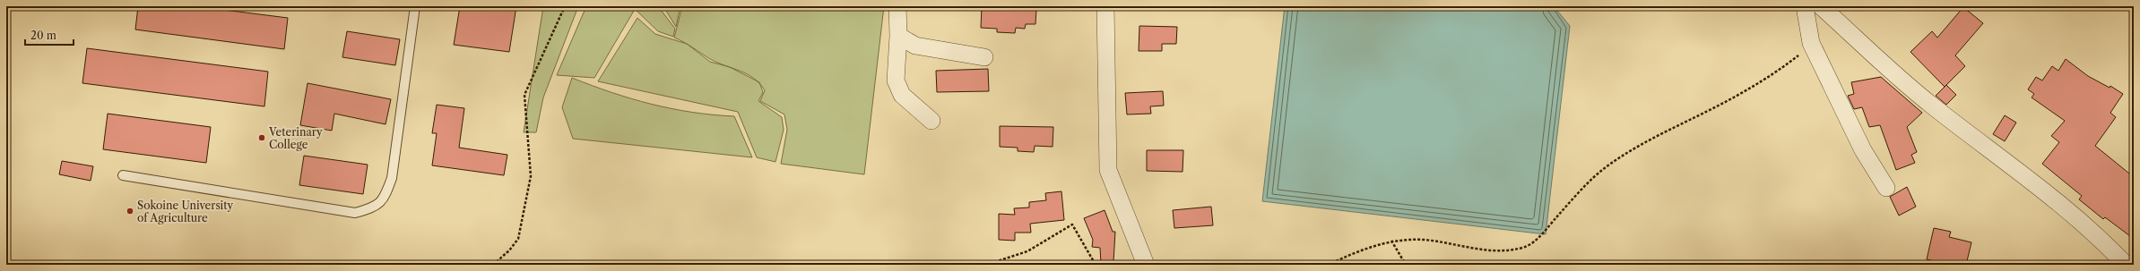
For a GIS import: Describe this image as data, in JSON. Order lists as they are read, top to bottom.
{
  "places": ["Veterinary College", "Sokoine University of Agriculture"],
  "scale_bar": "20 m"
}
